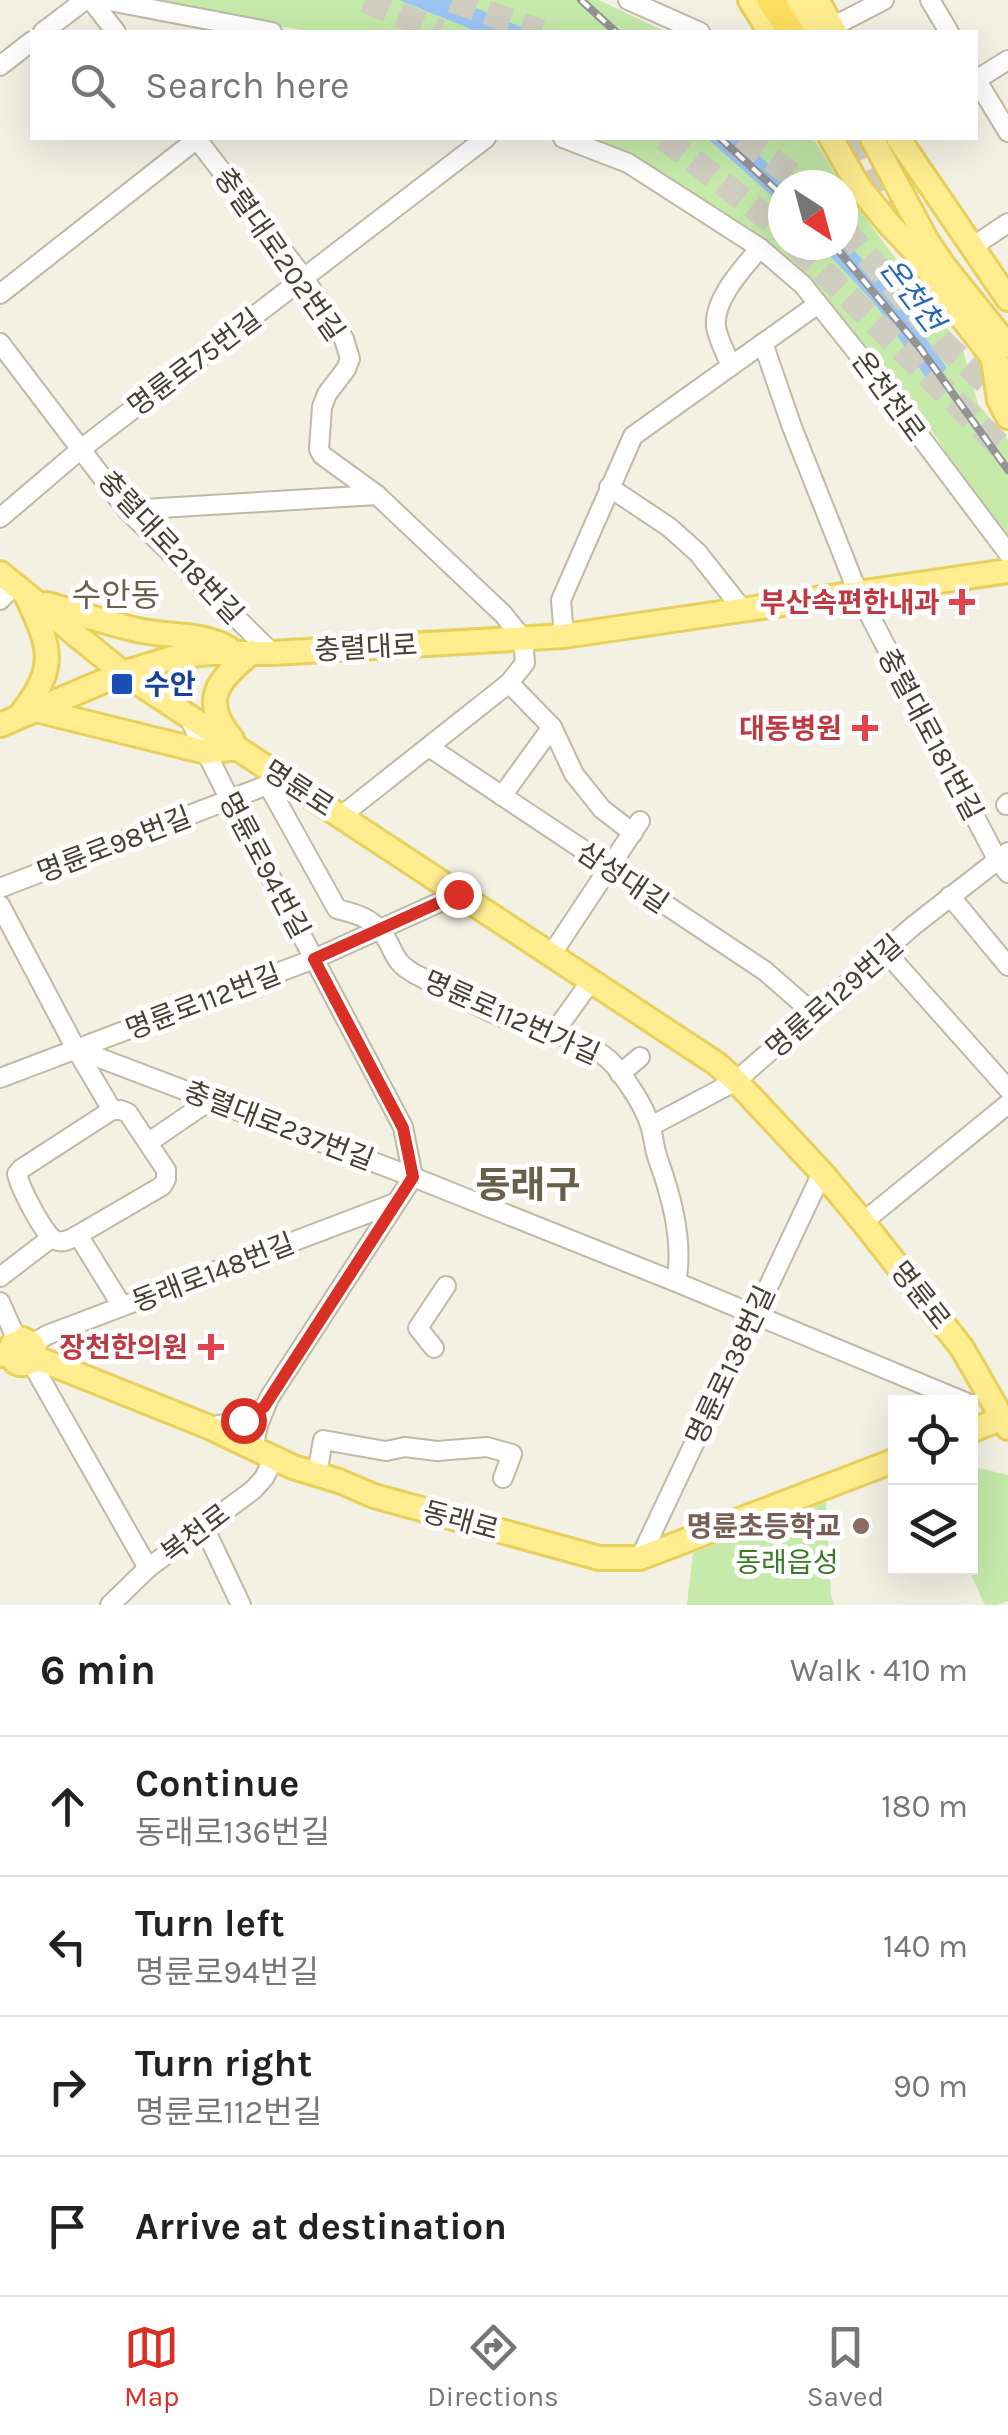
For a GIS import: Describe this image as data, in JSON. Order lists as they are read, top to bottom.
{
  "streets": {
    "main road": ["충렬대로", "명륜로", "동래로"],
    "street": [
      "충렬대로202번길",
      "명륜로75번길",
      "온천천로",
      "충렬대로218번길",
      "충렬대로181번길",
      "명륜로98번길",
      "명륜로94번길",
      "삼성대길",
      "명륜로129번길",
      "명륜로112번길",
      "명륜로112번가길",
      "충렬대로237번길",
      "동래로148번길",
      "명륜로138번길",
      "복천로"
    ]
  },
  "crossings": [
    ["충렬대로202번길", "명륜로75번길"],
    ["충렬대로202번길", "충렬대로"],
    ["명륜로75번길", "충렬대로218번길"],
    ["충렬대로218번길", "충렬대로"],
    ["충렬대로", "충렬대로181번길"],
    ["충렬대로", "명륜로"],
    ["충렬대로181번길", "명륜로129번길"],
    ["명륜로", "명륜로98번길"],
    ["명륜로", "명륜로94번길"],
    ["명륜로", "명륜로129번길"],
    ["명륜로", "명륜로112번길"],
    ["명륜로", "충렬대로237번길"],
    ["명륜로", "명륜로138번길"],
    ["명륜로98번길", "명륜로94번길"],
    ["명륜로94번길", "명륜로112번길"],
    ["명륜로94번길", "충렬대로237번길"],
    ["삼성대길", "명륜로129번길"],
    ["명륜로129번길", "명륜로112번가길"],
    ["명륜로112번길", "명륜로112번가길"],
    ["명륜로112번길", "충렬대로237번길"],
    ["명륜로112번가길", "충렬대로237번길"],
    ["충렬대로237번길", "명륜로138번길"],
    ["동래로148번길", "동래로"],
    ["명륜로138번길", "동래로"],
    ["동래로", "복천로"]
  ],
  "districts": ["수안동", "동래구"],
  "water": ["온천천"],
  "parks": ["동래읍성"],
  "places": {
    "health": ["부산속편한내과", "대동병원", "장천한의원"],
    "transit": ["수안"],
    "other": ["명륜초등학교"]
  },
  "north": "bottom right",
  "page": {
    "search": "Search here",
    "heading": ["6 min", "Walk · 410 m"],
    "list": [
      ["Continue", "동래로136번길", "180 m"],
      ["Turn left", "명륜로94번길", "140 m"],
      ["Turn right", "명륜로112번길", "90 m"],
      "Arrive at destination"
    ],
    "nav": ["Map", "Directions", "Saved"]
  }
}
